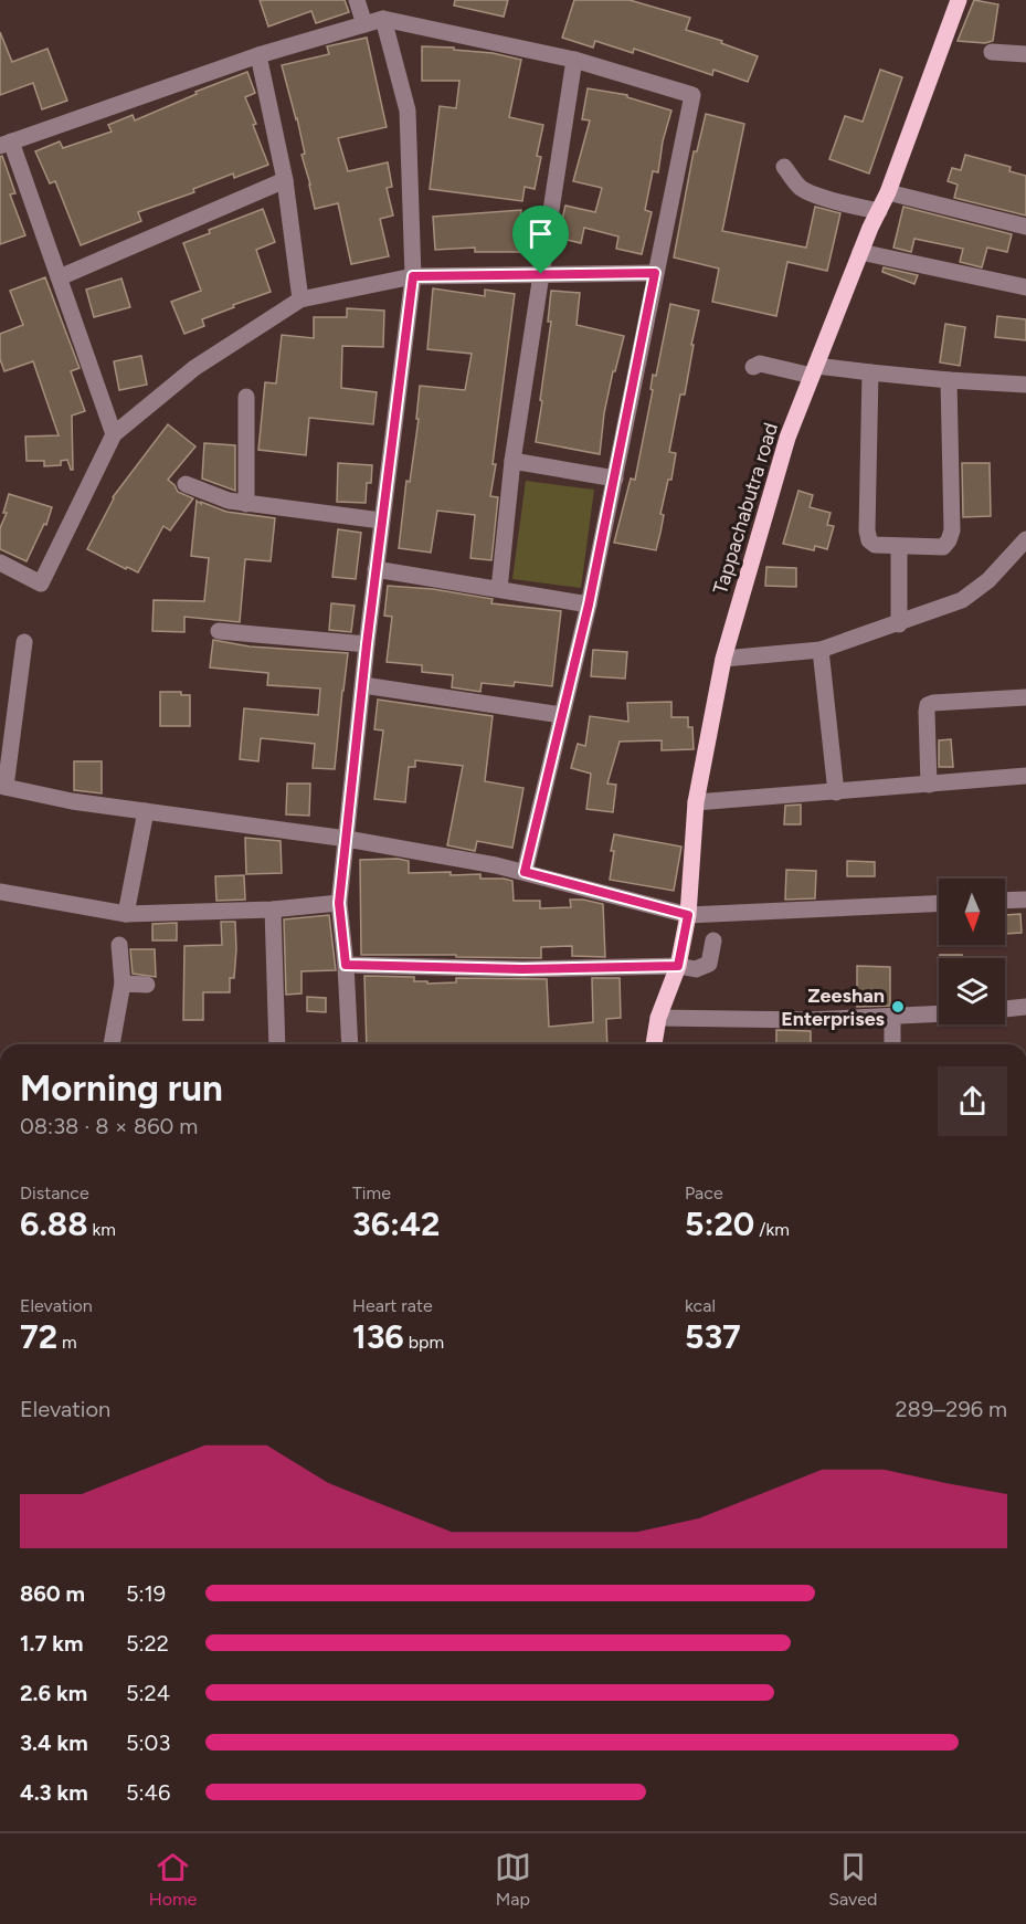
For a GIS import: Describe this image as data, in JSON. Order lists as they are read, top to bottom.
{
  "streets": {
    "main road": ["Tappachabutra road"]
  },
  "places": ["Zeeshan Enterprises"],
  "north": "bottom",
  "page": {
    "heading": ["Morning run", "08:38 · 8 × 860 m"],
    "stats": [
      ["Distance", "6.88 km"],
      ["Time", "36:42"],
      ["Pace", "5:20 /km"],
      ["Elevation", "72 m"],
      ["Heart rate", "136 bpm"],
      ["kcal", "537"]
    ],
    "chart": ["Elevation", "289–296 m"],
    "list": [
      {
        "name": "860 m",
        "note": "5:19"
      },
      {
        "name": "1.7 km",
        "note": "5:22"
      },
      {
        "name": "2.6 km",
        "note": "5:24"
      },
      {
        "name": "3.4 km",
        "note": "5:03"
      },
      {
        "name": "4.3 km",
        "note": "5:46"
      }
    ],
    "tabs": ["Home", "Map", "Saved"]
  }
}
